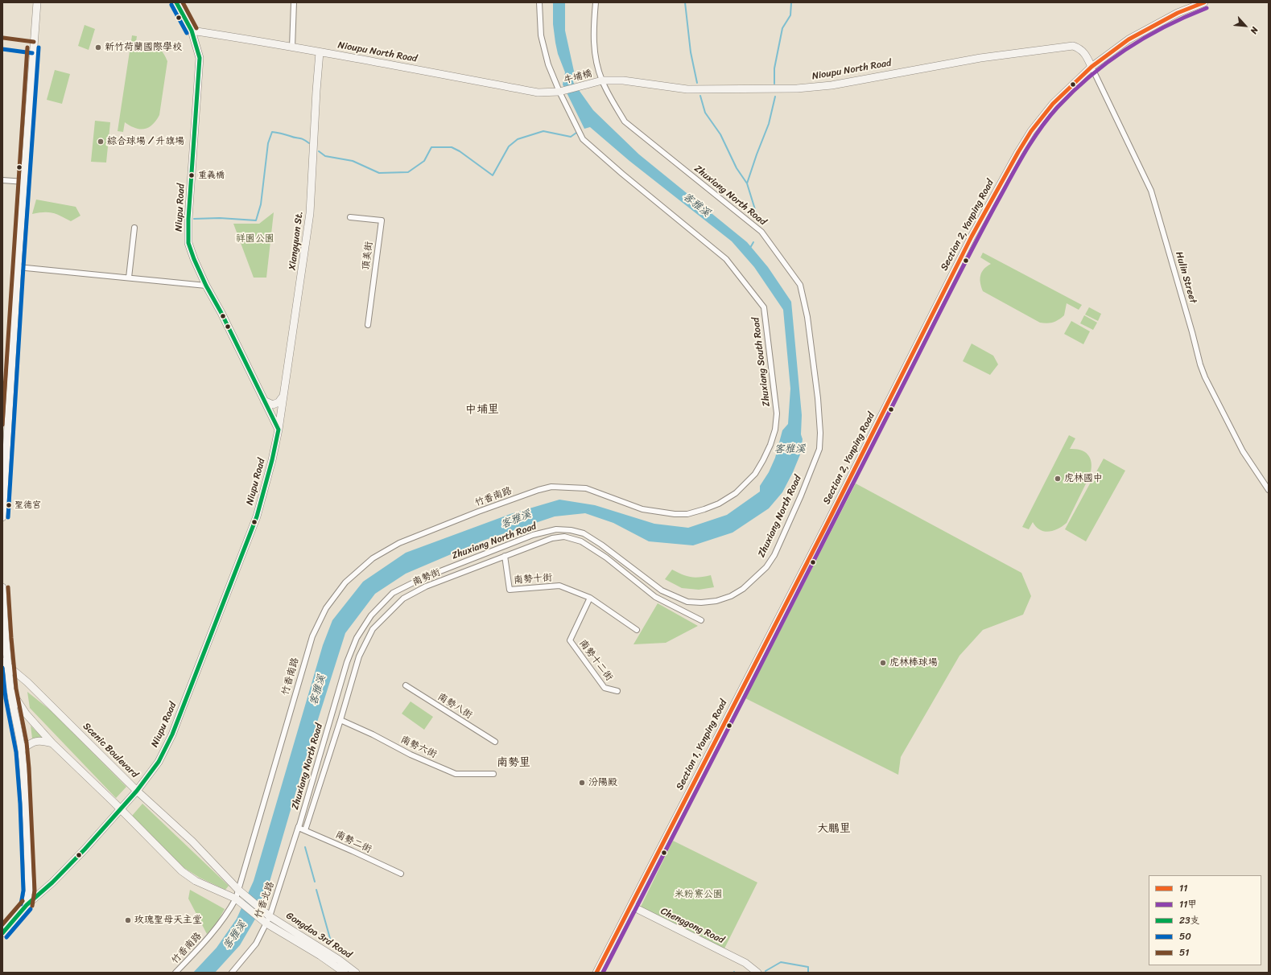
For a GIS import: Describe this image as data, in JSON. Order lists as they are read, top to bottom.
{
  "streets": {
    "street": [
      "Nioupu North Road",
      "牛埔橋",
      "Zhuxiang North Road",
      "Niupu Road",
      "Section 2, Yanping Road",
      "Xiangyuan St.",
      "頂美街",
      "Hulin Street",
      "Zhuxiang South Road",
      "竹香南路",
      "南勢街",
      "南勢十街",
      "南勢十二街",
      "南勢八街",
      "Section 1, Yanping Road",
      "南勢六街",
      "Scenic Boulevard",
      "南勢二街",
      "竹香北路",
      "Chenggong Road",
      "Gongdao 3rd Road"
    ]
  },
  "crossings": [
    ["Nioupu North Road", "牛埔橋"],
    ["Nioupu North Road", "Zhuxiang North Road"],
    ["Nioupu North Road", "Niupu Road"],
    ["Nioupu North Road", "Section 2, Yanping Road"],
    ["Nioupu North Road", "Xiangyuan St."],
    ["Nioupu North Road", "Hulin Street"],
    ["Nioupu North Road", "Zhuxiang South Road"],
    ["牛埔橋", "Zhuxiang North Road"],
    ["牛埔橋", "Zhuxiang South Road"],
    ["Zhuxiang North Road", "南勢二街"],
    ["Zhuxiang North Road", "竹香北路"],
    ["Niupu Road", "Xiangyuan St."],
    ["Niupu Road", "Scenic Boulevard"],
    ["Section 2, Yanping Road", "Hulin Street"],
    ["Section 2, Yanping Road", "Section 1, Yanping Road"],
    ["Zhuxiang South Road", "竹香南路"],
    ["Zhuxiang South Road", "Scenic Boulevard"],
    ["竹香南路", "Scenic Boulevard"],
    ["竹香南路", "Gongdao 3rd Road"],
    ["南勢街", "南勢十街"],
    ["南勢街", "南勢六街"],
    ["南勢街", "南勢二街"],
    ["南勢十街", "南勢十二街"],
    ["Section 1, Yanping Road", "Chenggong Road"],
    ["Scenic Boulevard", "竹香北路"],
    ["Scenic Boulevard", "Gongdao 3rd Road"],
    ["南勢二街", "竹香北路"],
    ["竹香北路", "Gongdao 3rd Road"]
  ],
  "districts": ["中埔里", "南勢里", "大鵬里"],
  "water": ["客雅溪"],
  "parks": ["祥園公園", "米粉寮公園"],
  "places": [
    "新竹荷蘭國際學校",
    "綜合球場 / 升旗場",
    "重義橋",
    "虎林國中",
    "聖德宮",
    "虎林棒球場",
    "汾陽殿",
    "玫瑰聖母天主堂"
  ],
  "lines": [
    "transit line 11",
    "transit line 23支",
    "transit line 51",
    "transit line 50",
    "transit line 11甲"
  ],
  "legend": [
    "11",
    "11甲",
    "23支",
    "50",
    "51"
  ],
  "north": "bottom right"
}
